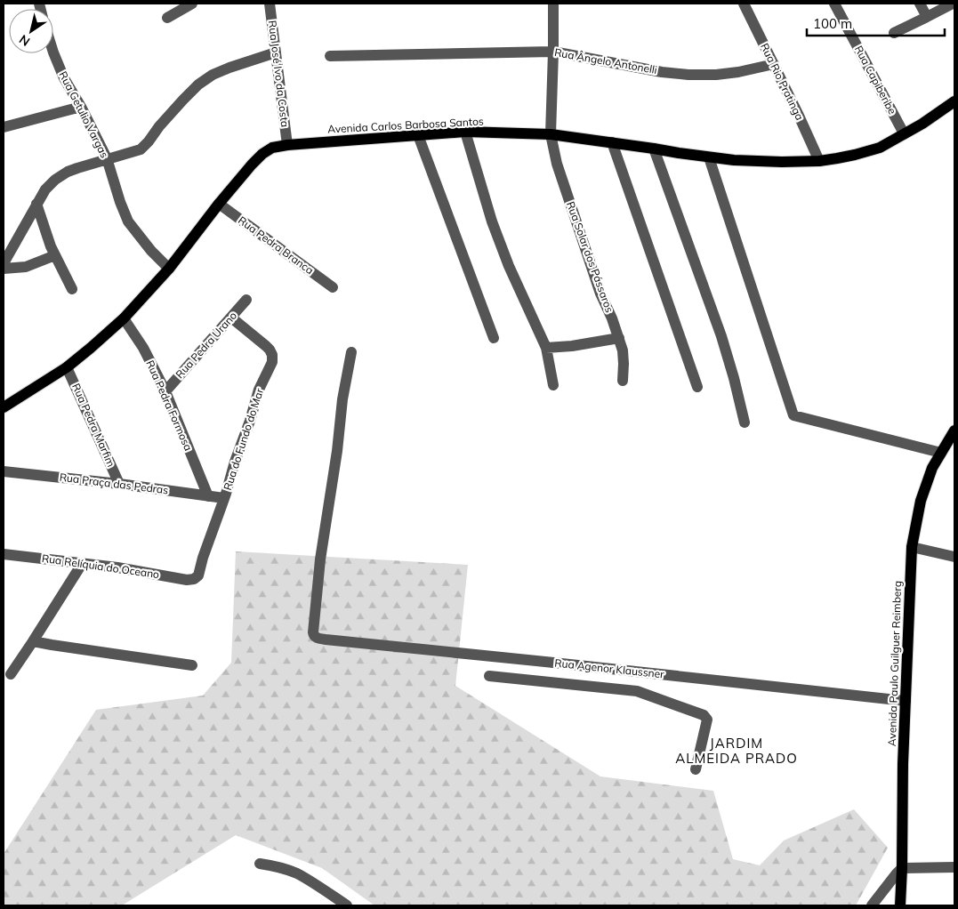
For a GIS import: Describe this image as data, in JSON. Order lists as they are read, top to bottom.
{
  "streets": {
    "main road": ["Avenida Carlos Barbosa Santos", "Avenida Paulo Guilguer Reimberg"],
    "street": [
      "Rua Ângelo Antonelli",
      "Rua José Ivo da Costa",
      "Rua Capiberibe",
      "Rua Rio Pratinga",
      "Rua Getulio Vargas",
      "Rua Pedra Branca",
      "Rua Solar dos Pássaros",
      "Rua Pedra Urano",
      "Rua Pedra Formosa",
      "Rua Pedra Marfim",
      "Rua do Fundo do Mar",
      "Rua Praça das Pedras",
      "Rua Relíquia do Oceano",
      "Rua Agenor Klaussner"
    ]
  },
  "crossings": [
    ["Rua Ângelo Antonelli", "Rua Rio Pratinga"],
    ["Rua Ângelo Antonelli", "Rua Solar dos Pássaros"],
    ["Rua José Ivo da Costa", "Avenida Carlos Barbosa Santos"],
    ["Rua Capiberibe", "Avenida Carlos Barbosa Santos"],
    ["Rua Rio Pratinga", "Avenida Carlos Barbosa Santos"],
    ["Rua Getulio Vargas", "Avenida Carlos Barbosa Santos"],
    ["Avenida Carlos Barbosa Santos", "Rua Pedra Branca"],
    ["Avenida Carlos Barbosa Santos", "Rua Solar dos Pássaros"],
    ["Avenida Carlos Barbosa Santos", "Rua Pedra Formosa"],
    ["Avenida Carlos Barbosa Santos", "Rua Pedra Marfim"],
    ["Rua Pedra Urano", "Rua Pedra Formosa"],
    ["Rua Pedra Urano", "Rua do Fundo do Mar"],
    ["Rua Pedra Formosa", "Rua Praça das Pedras"],
    ["Rua Pedra Marfim", "Rua Praça das Pedras"],
    ["Rua do Fundo do Mar", "Rua Praça das Pedras"],
    ["Rua do Fundo do Mar", "Rua Relíquia do Oceano"],
    ["Avenida Paulo Guilguer Reimberg", "Rua Agenor Klaussner"]
  ],
  "districts": ["JARDIM ALMEIDA PRADO"],
  "scale_bar": "100 m",
  "north": "bottom left"
}
